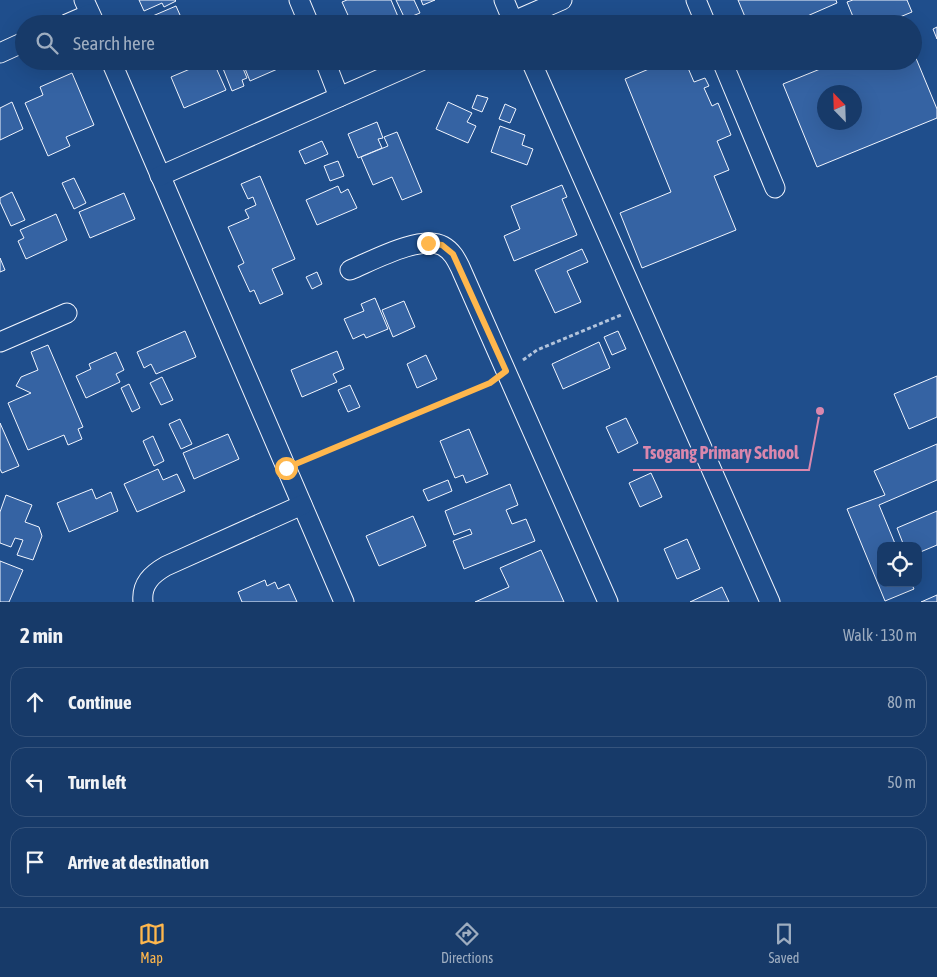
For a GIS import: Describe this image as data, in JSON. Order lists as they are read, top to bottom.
{
  "places": ["Tsogang Primary School"],
  "north": "top left",
  "page": {
    "search": "Search here",
    "heading": ["2 min", "Walk · 130 m"],
    "list": [
      ["Continue", "80 m"],
      ["Turn left", "50 m"],
      "Arrive at destination"
    ],
    "nav": ["Map", "Directions", "Saved"]
  }
}
